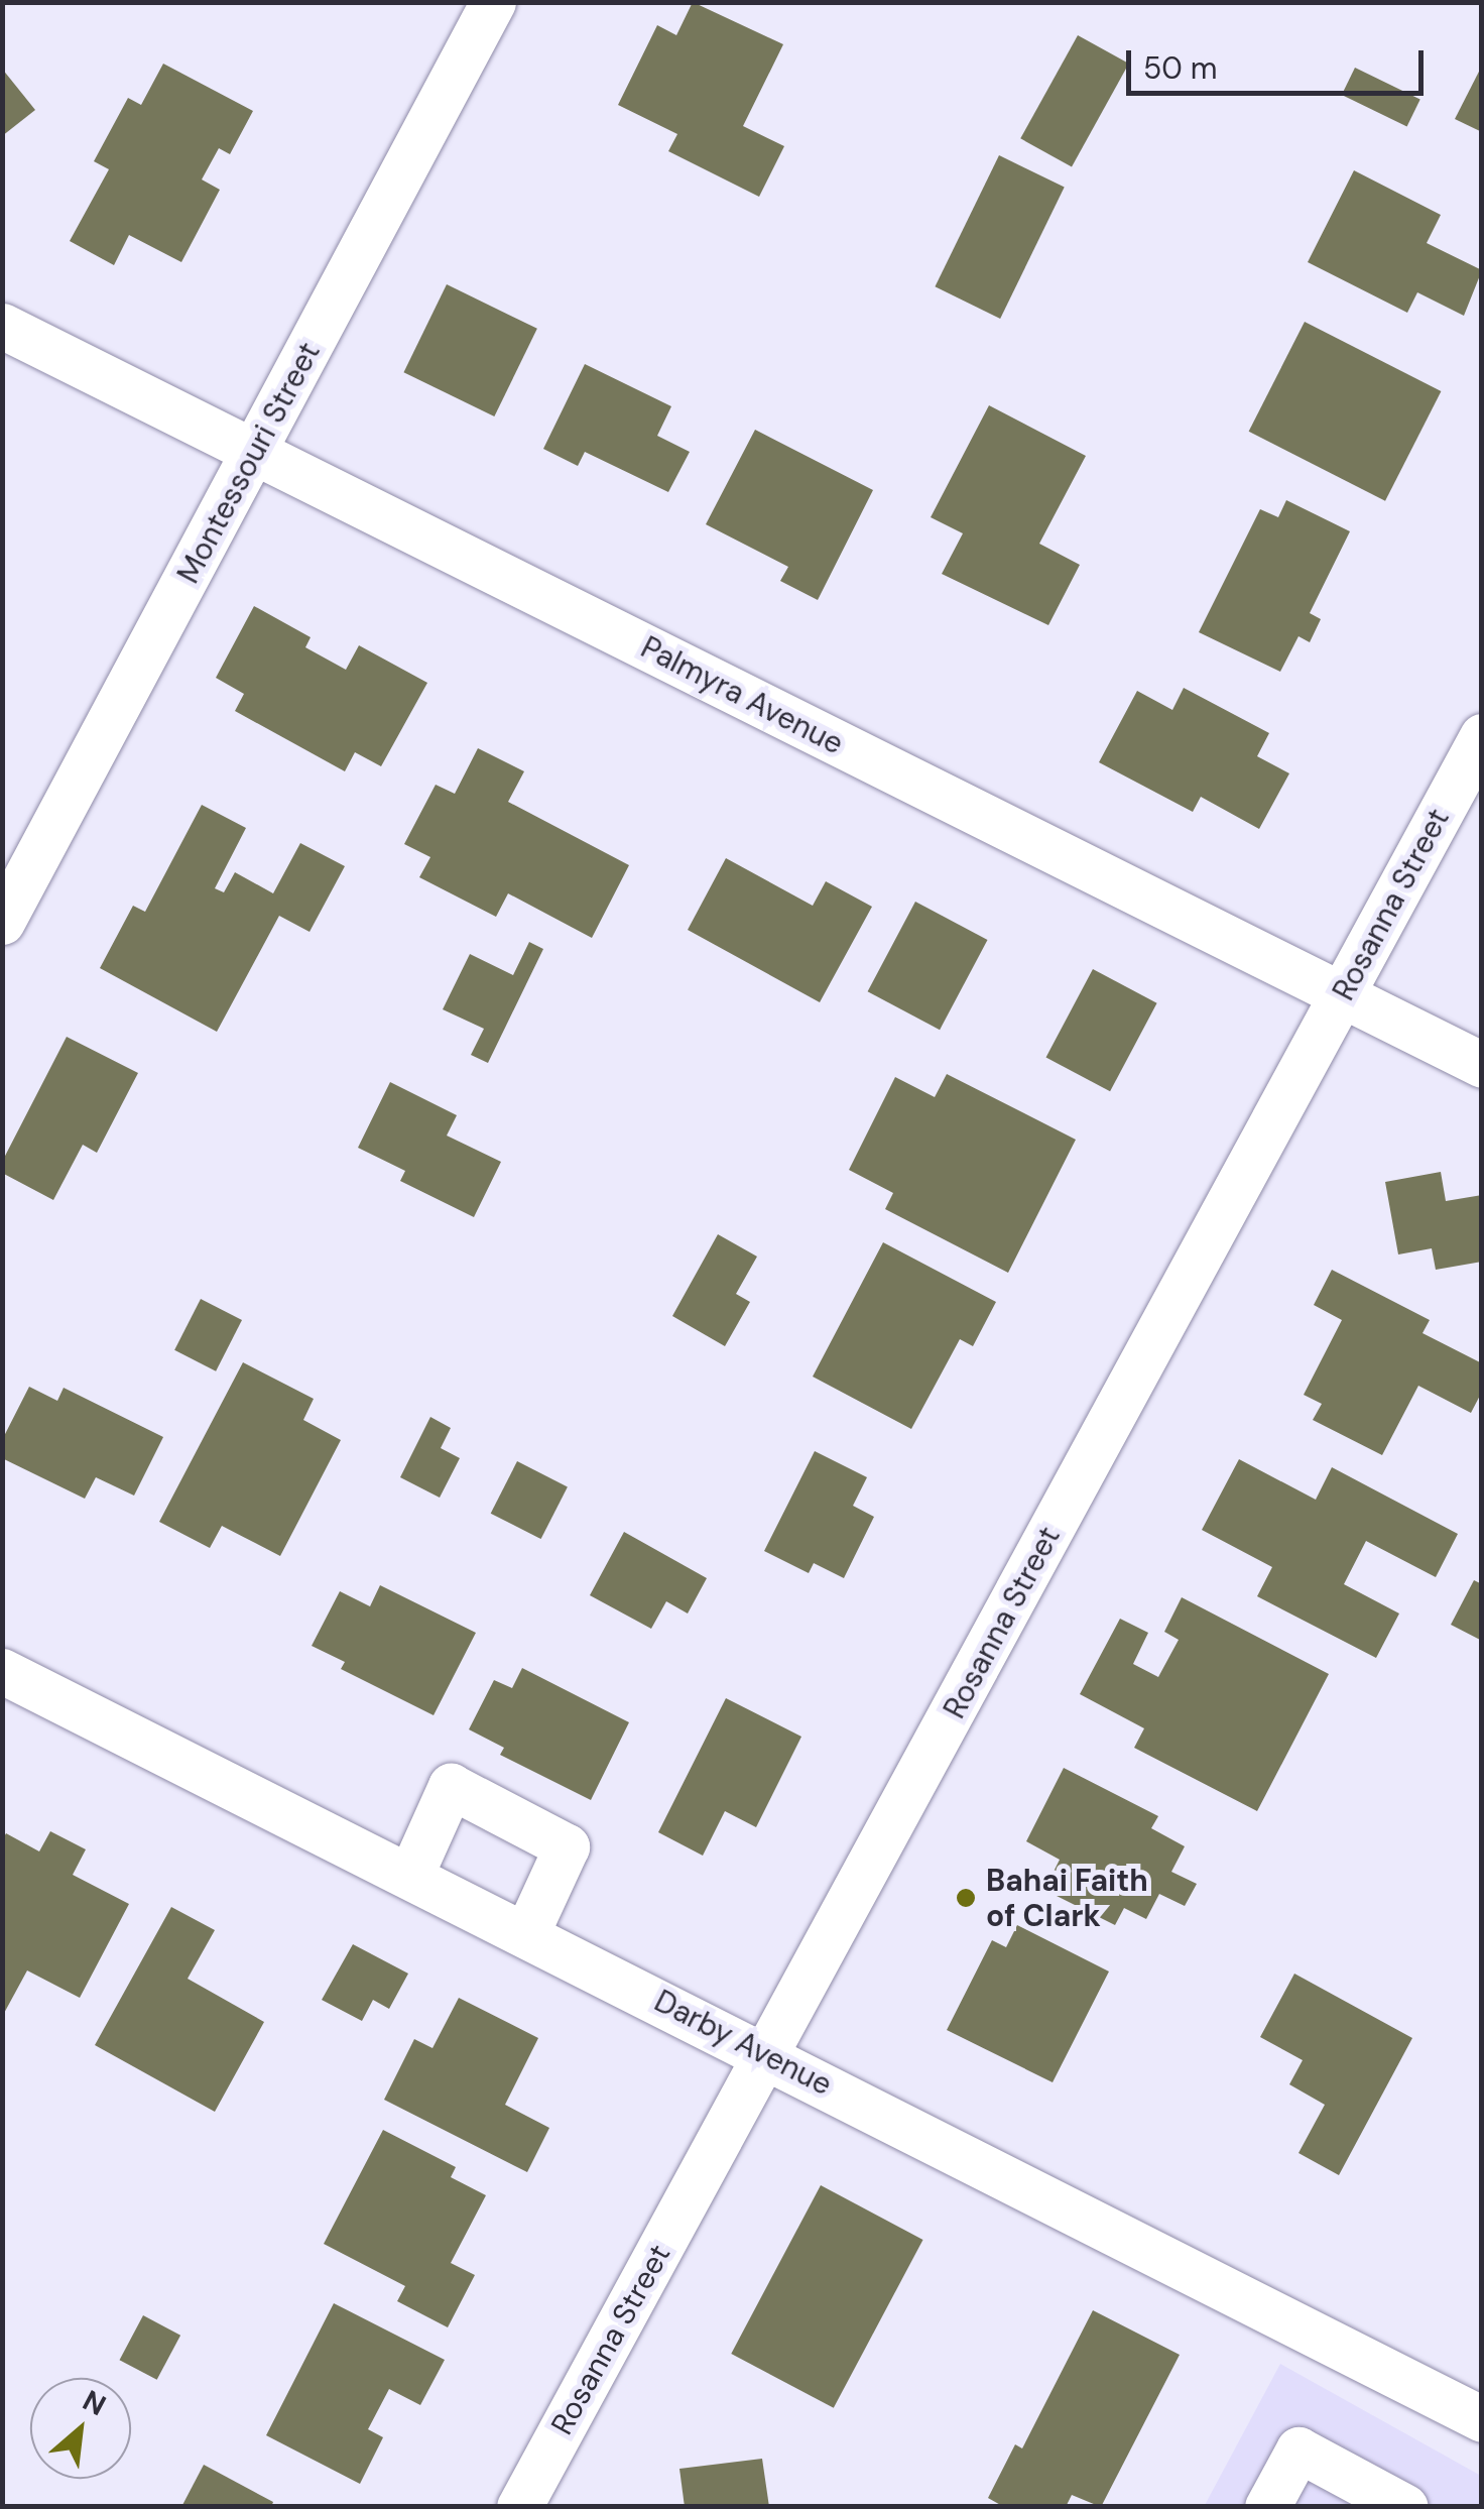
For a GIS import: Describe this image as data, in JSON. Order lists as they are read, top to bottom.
{
  "streets": {
    "street": [
      "Montessouri Street",
      "Palmyra Avenue",
      "Rosanna Street",
      "Darby Avenue"
    ]
  },
  "crossings": [
    ["Montessouri Street", "Palmyra Avenue"],
    ["Palmyra Avenue", "Rosanna Street"],
    ["Rosanna Street", "Darby Avenue"]
  ],
  "places": ["Bahai Faith of Clark"],
  "scale_bar": "50 m",
  "north": "top right"
}
